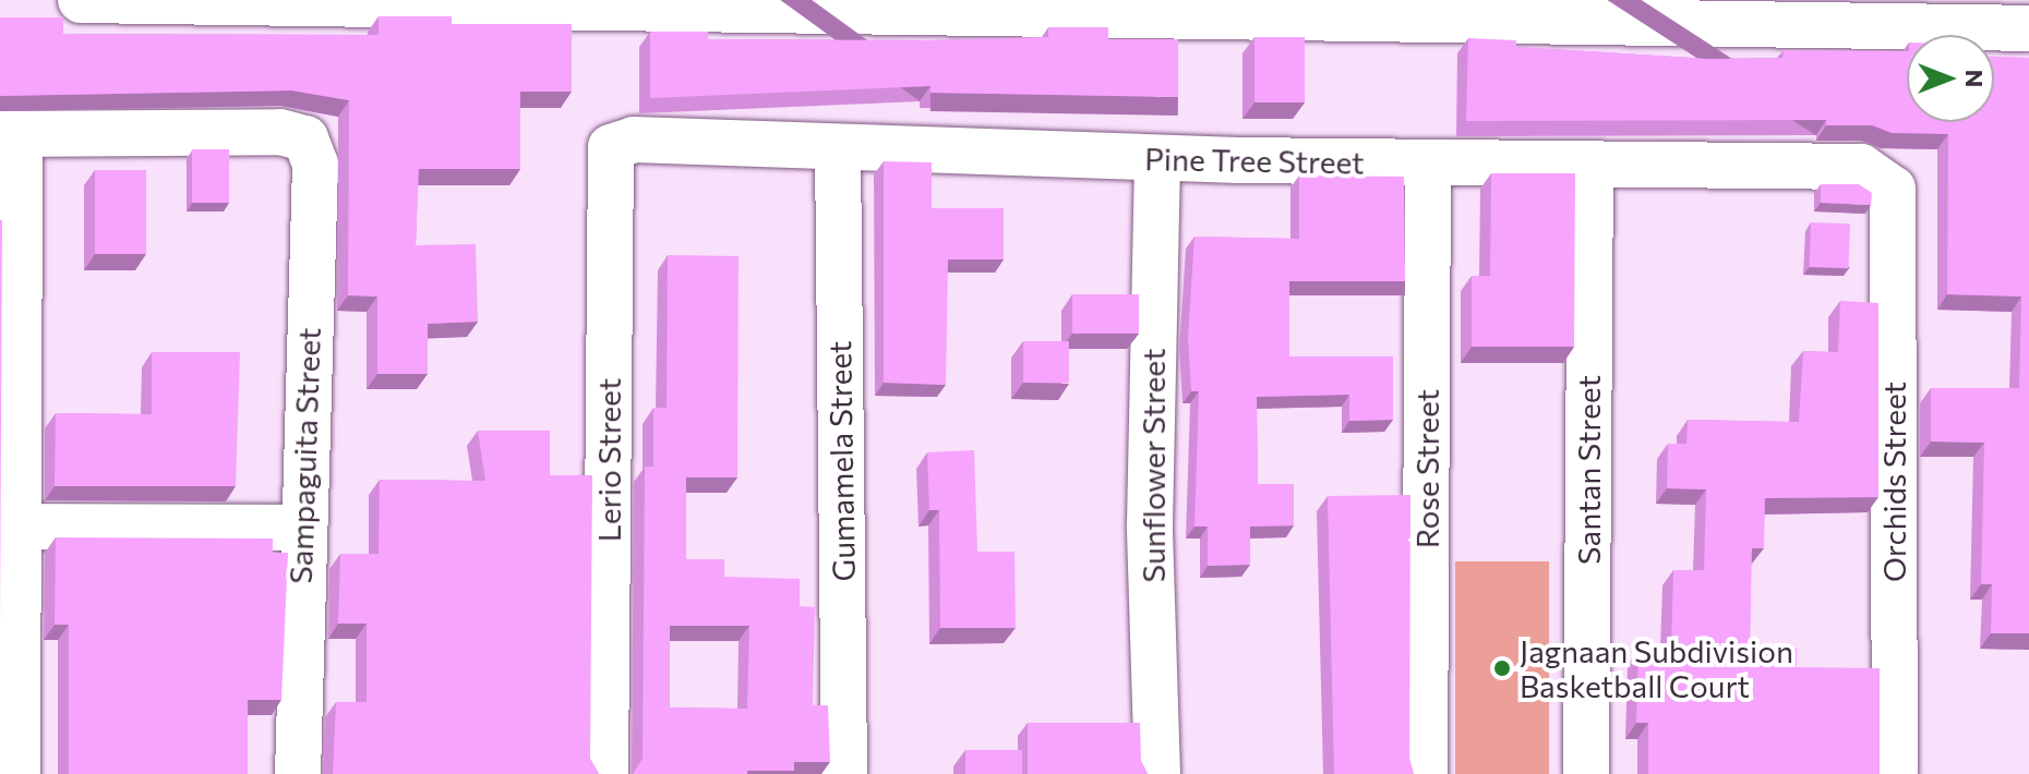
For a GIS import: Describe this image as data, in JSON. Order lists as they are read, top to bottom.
{
  "streets": {
    "street": [
      "Pine Tree Street",
      "Sampaguita Street",
      "Lerio Street",
      "Gumamela Street",
      "Sunflower Street",
      "Rose Street",
      "Santan Street",
      "Orchids Street"
    ]
  },
  "crossings": [
    ["Pine Tree Street", "Lerio Street"],
    ["Pine Tree Street", "Gumamela Street"],
    ["Pine Tree Street", "Sunflower Street"],
    ["Pine Tree Street", "Rose Street"],
    ["Pine Tree Street", "Santan Street"],
    ["Pine Tree Street", "Orchids Street"]
  ],
  "places": ["Jagnaan Subdivision Basketball Court"],
  "north": "right"
}
